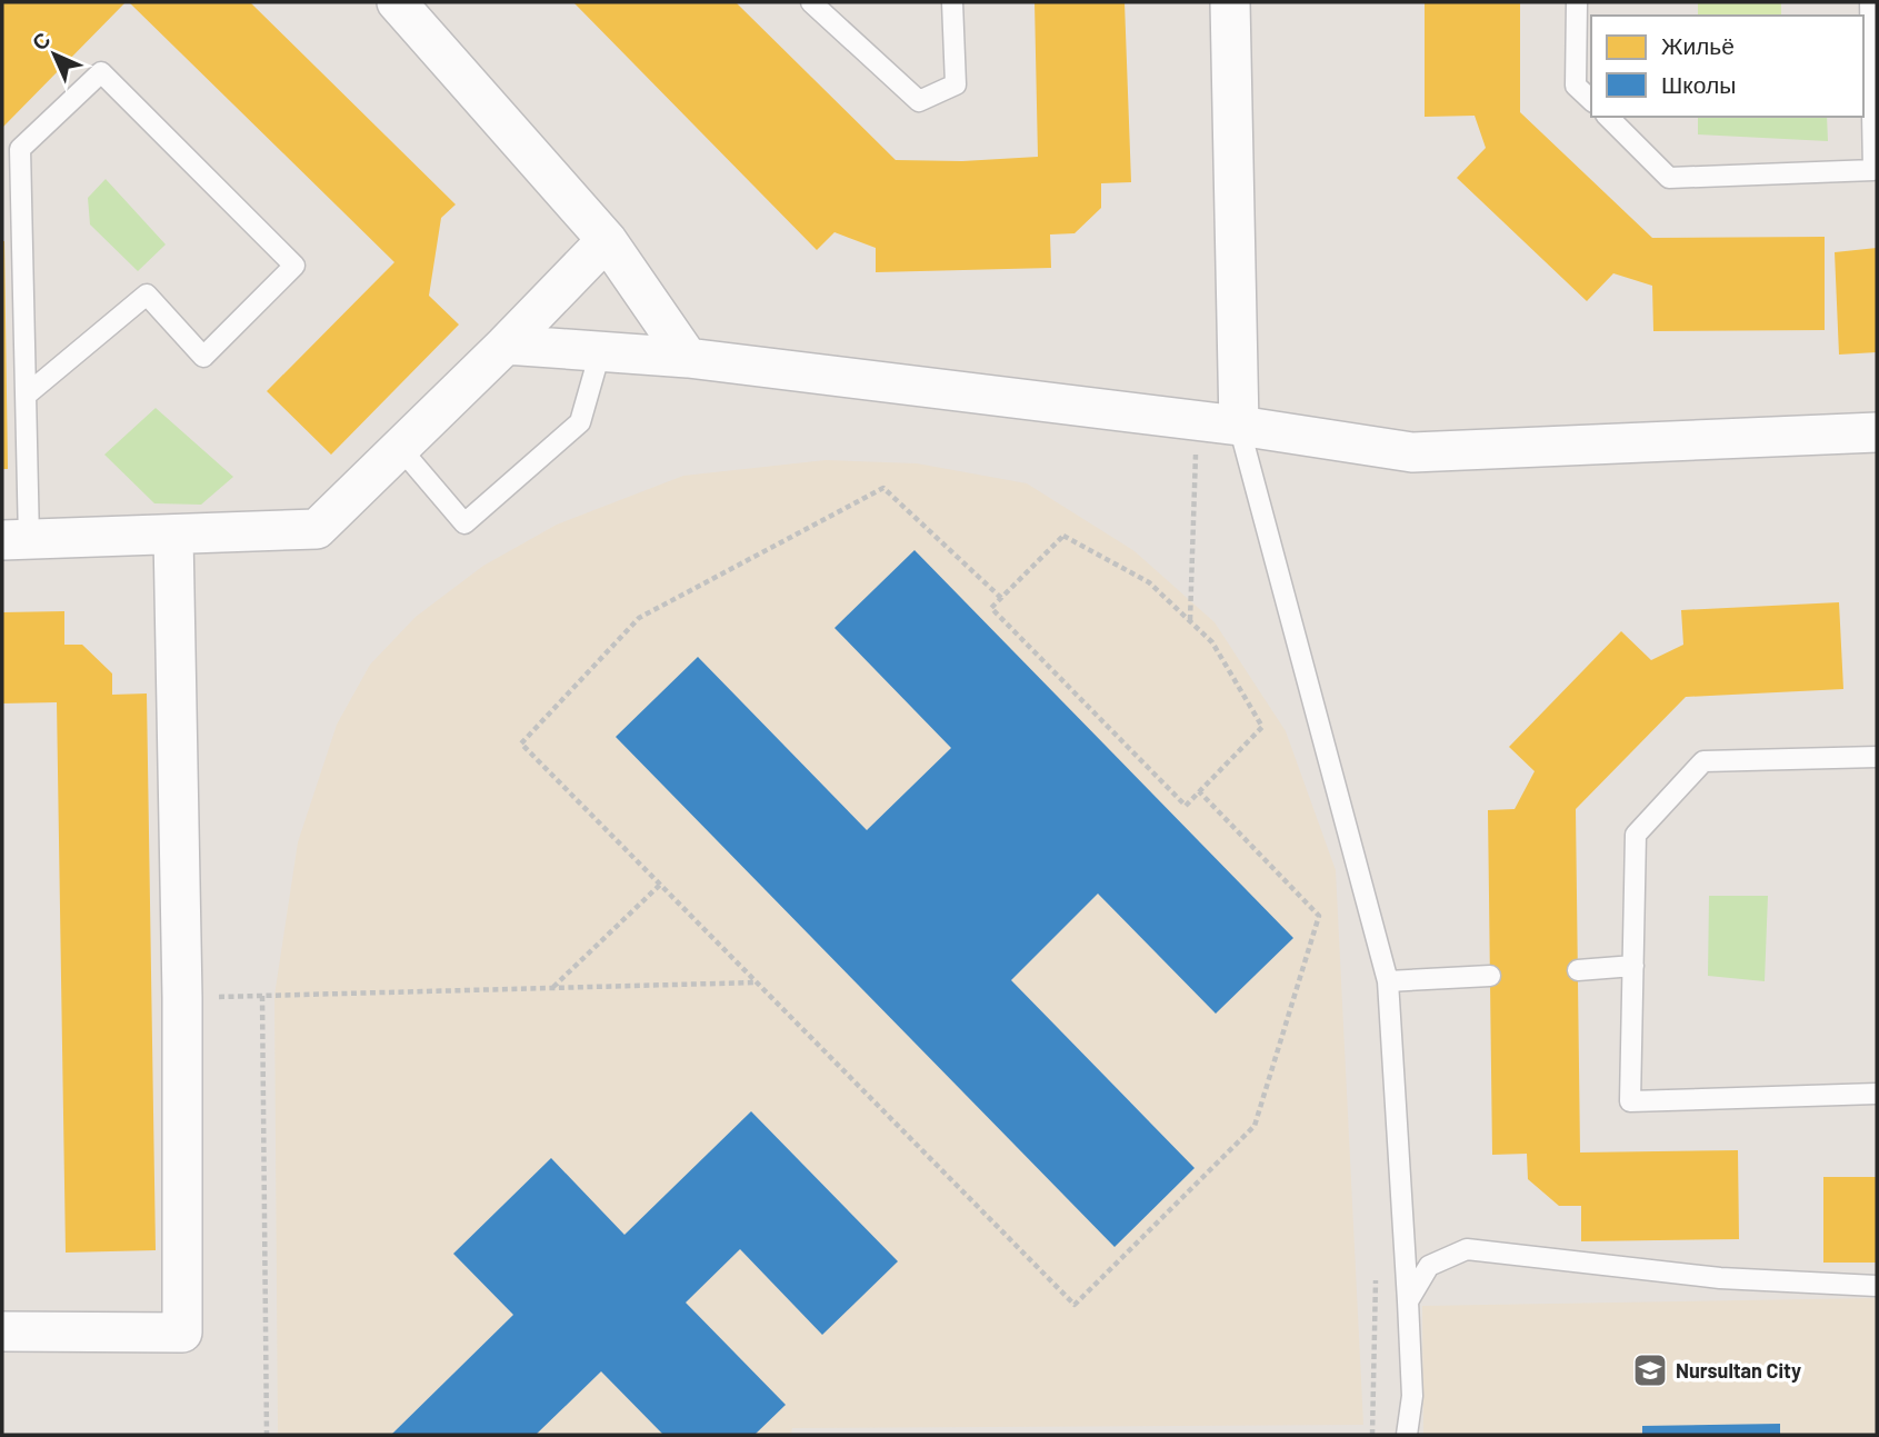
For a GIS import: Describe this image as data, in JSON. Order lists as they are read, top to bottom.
{
  "places": {
    "school or university": ["Nursultan City"]
  },
  "legend": ["Жильё", "Школы"],
  "north": "top left"
}
